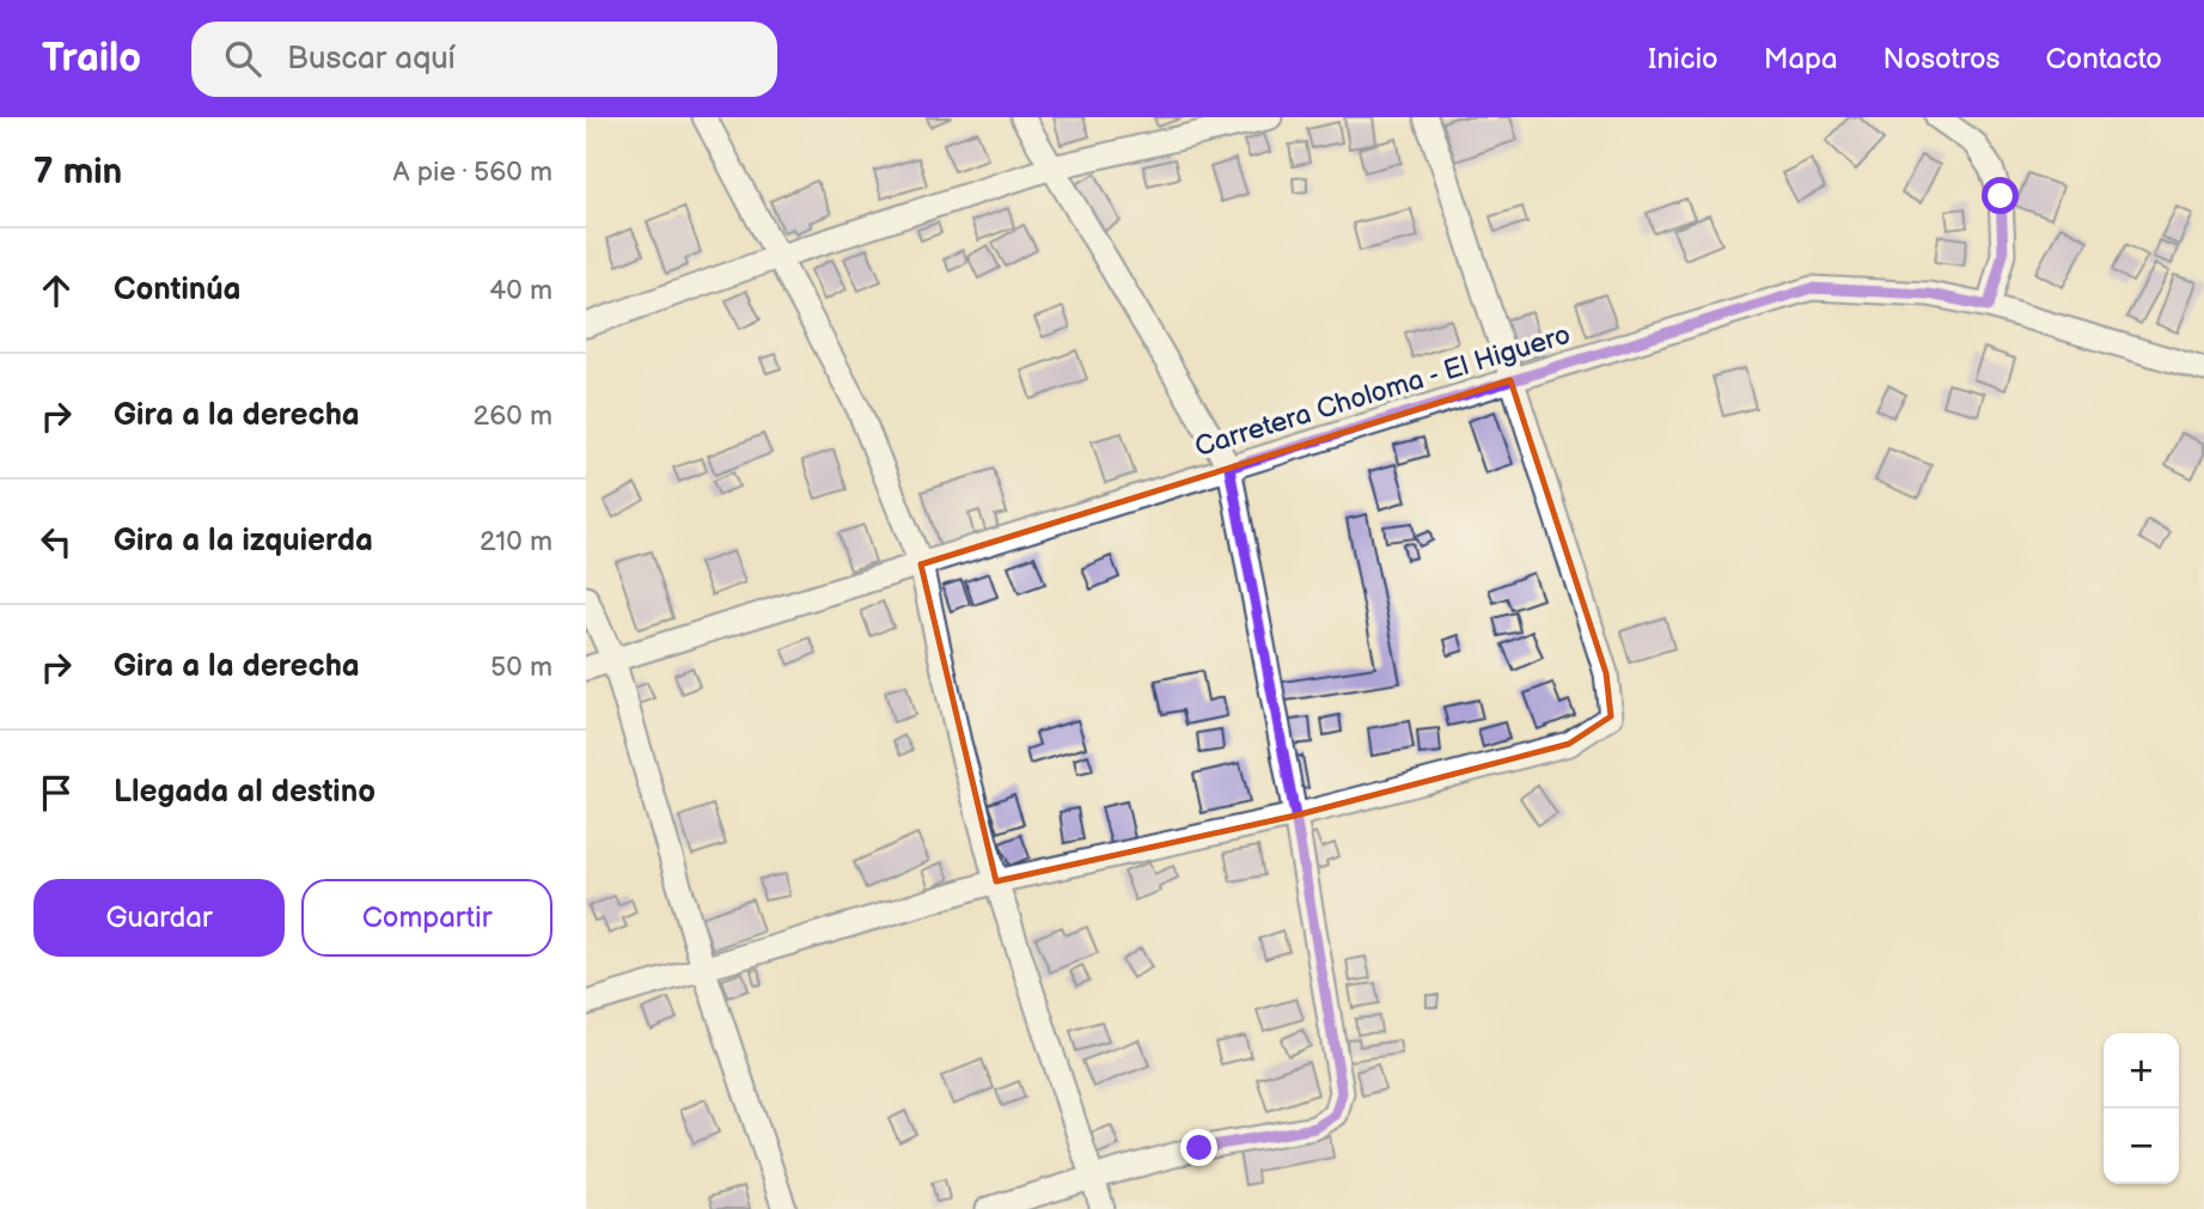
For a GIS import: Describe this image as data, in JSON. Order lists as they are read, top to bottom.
{
  "streets": {
    "street": ["Carretera Choloma - El Higuero"]
  },
  "page": {
    "header": "Trailo",
    "search": "Buscar aquí",
    "nav": [
      "Inicio",
      "Mapa",
      "Nosotros",
      "Contacto"
    ],
    "heading": ["7 min", "A pie · 560 m"],
    "list": [
      ["Continúa", "40 m"],
      ["Gira a la derecha", "260 m"],
      ["Gira a la izquierda", "210 m"],
      ["Gira a la derecha", "50 m"],
      "Llegada al destino"
    ],
    "buttons": ["Guardar", "Compartir"],
    "map_buttons": ["+", "−"]
  }
}
